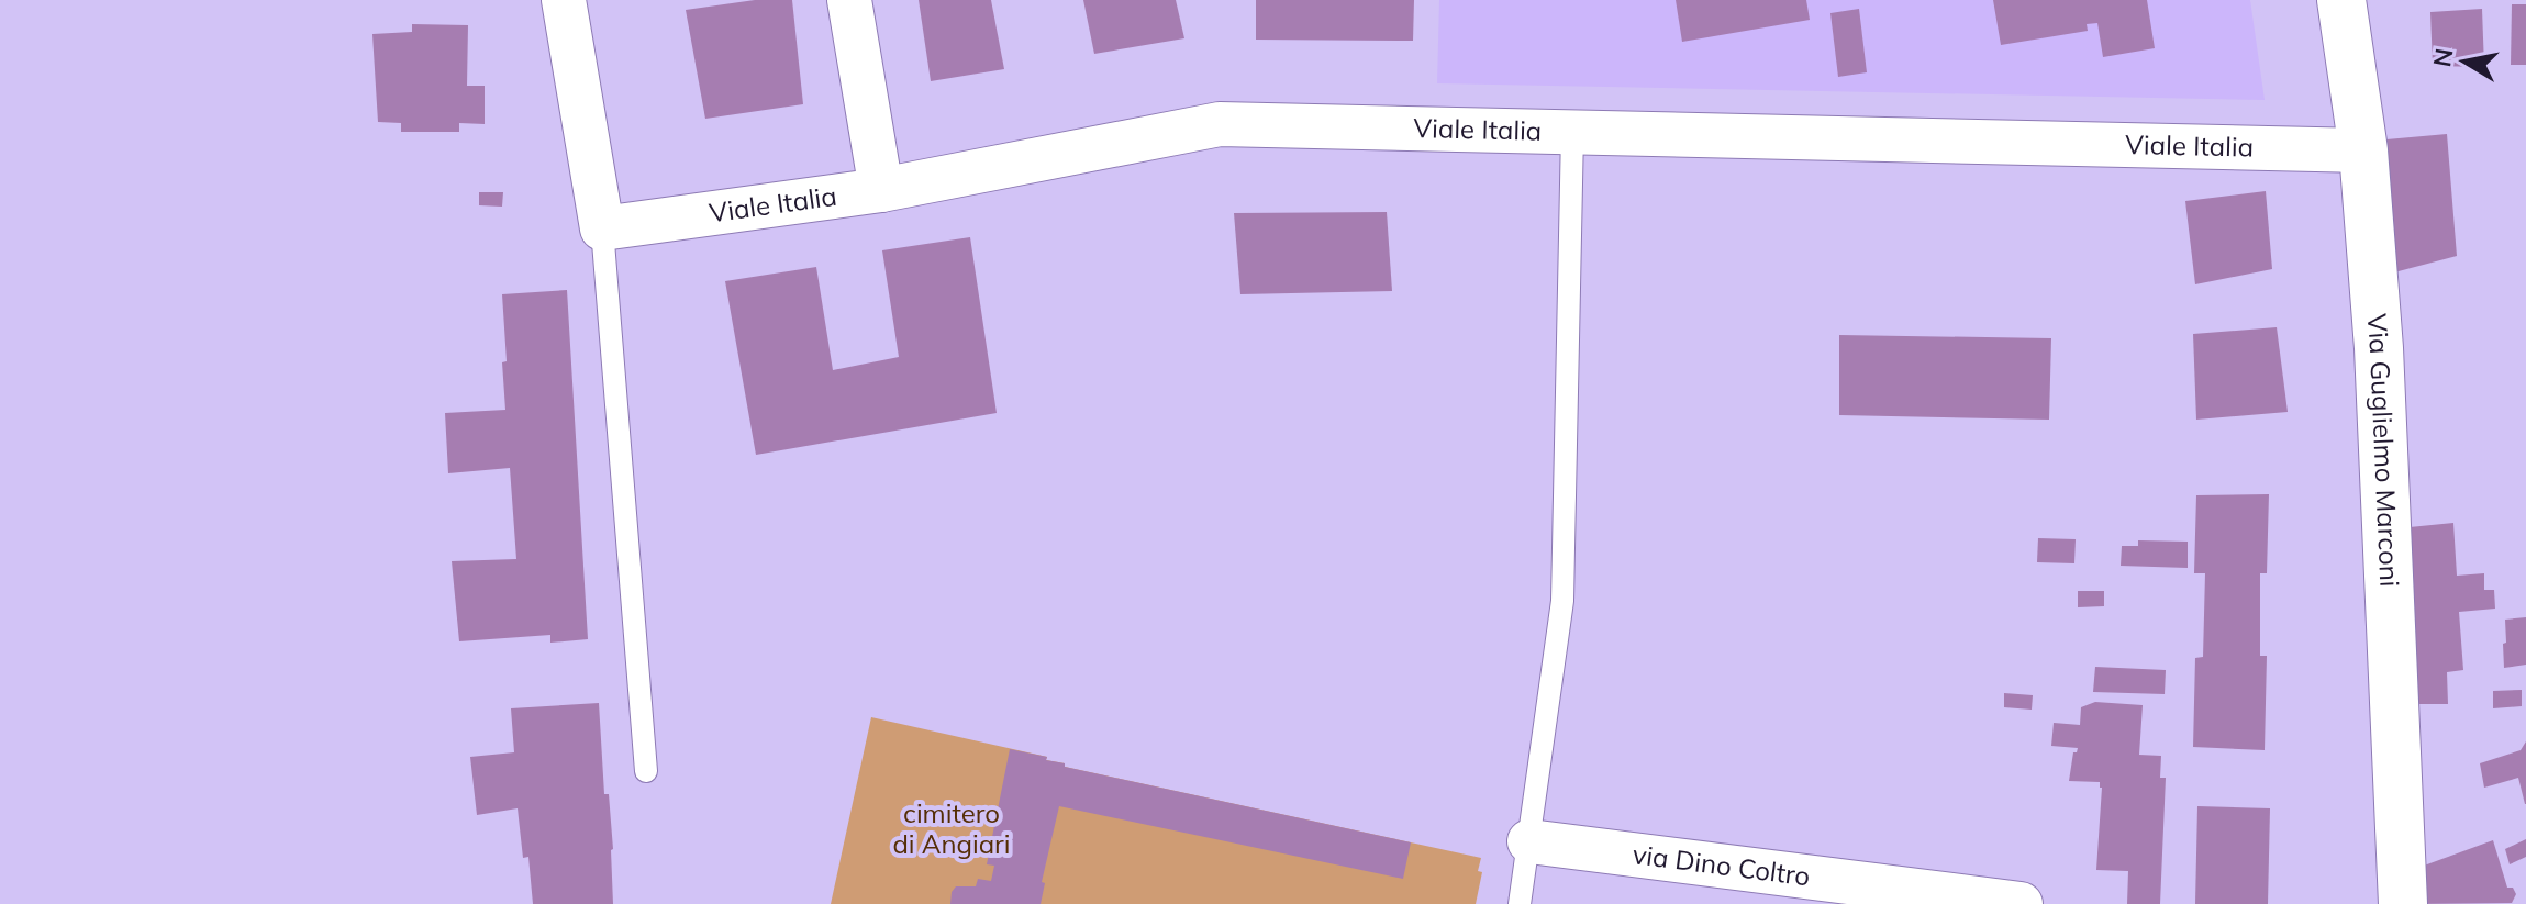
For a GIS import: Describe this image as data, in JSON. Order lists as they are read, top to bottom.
{
  "streets": {
    "street": ["Viale Italia", "Via Guglielmo Marconi", "via Dino Coltro"]
  },
  "crossings": [
    ["Viale Italia", "Via Guglielmo Marconi"]
  ],
  "parks": ["cimitero di Angiari"],
  "north": "left"
}
